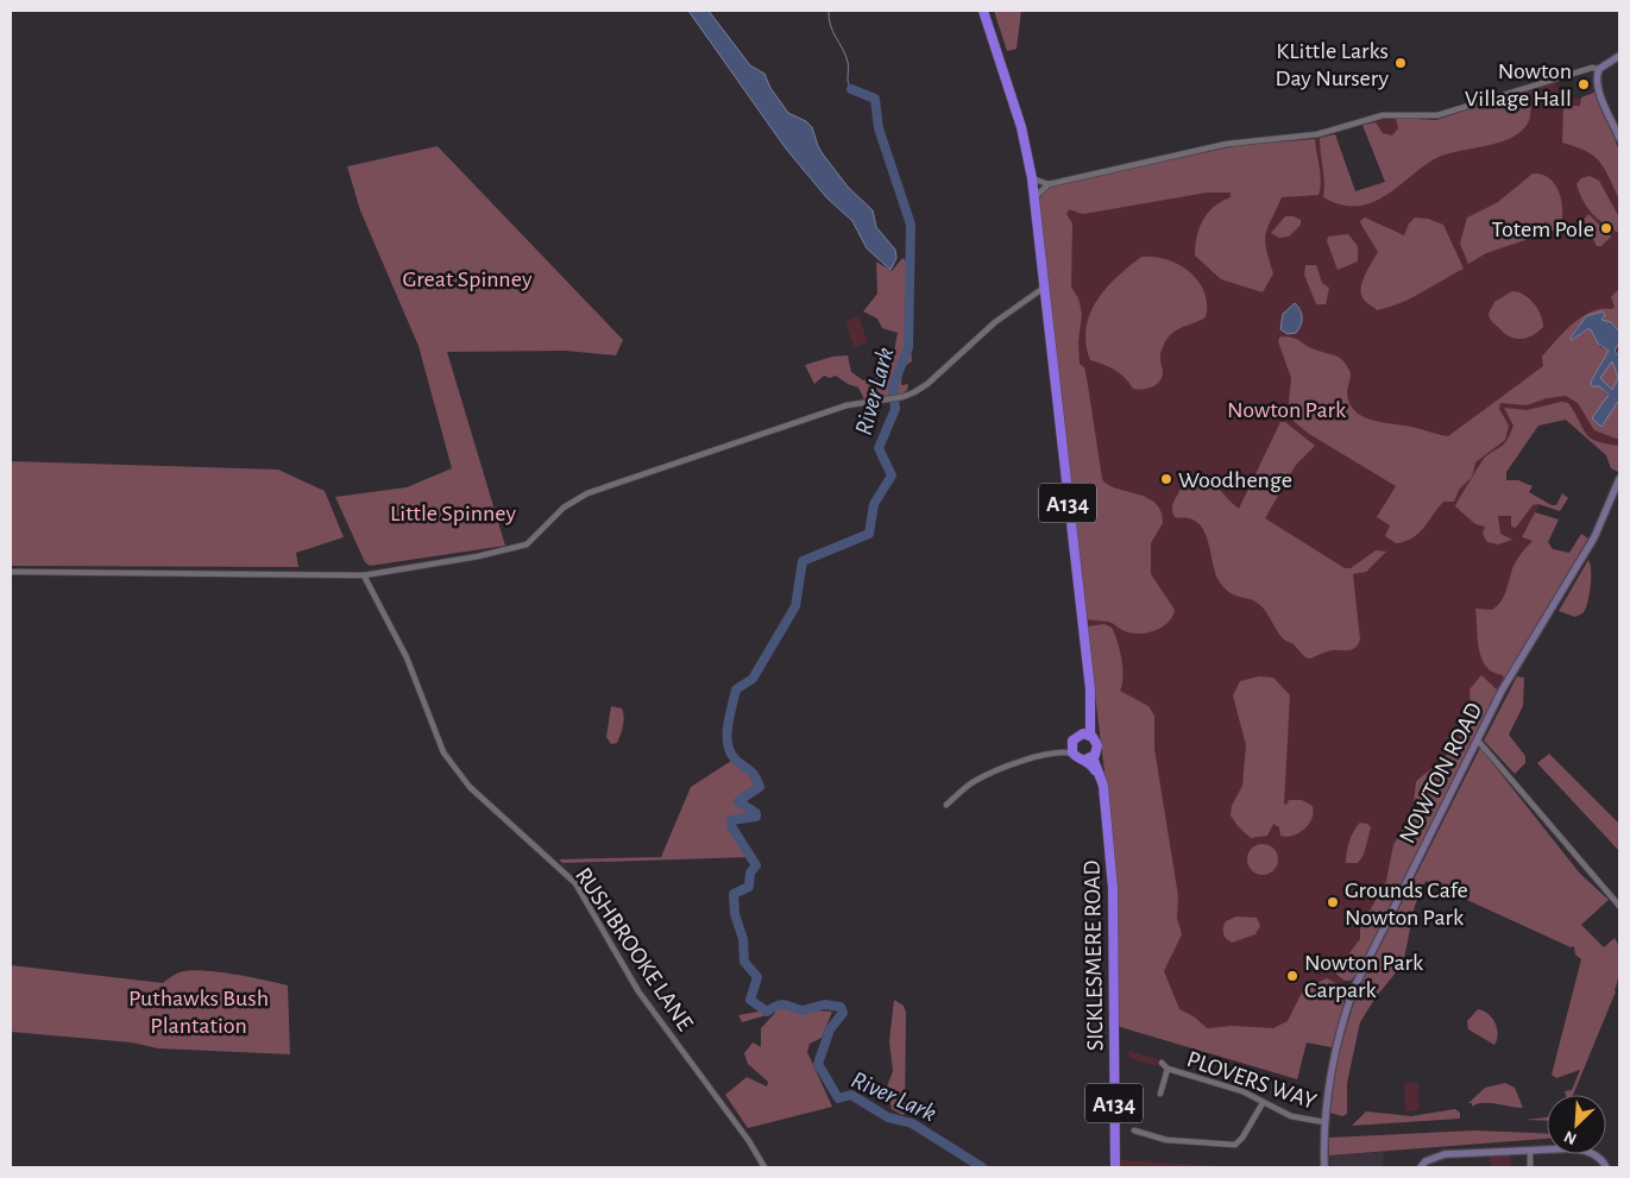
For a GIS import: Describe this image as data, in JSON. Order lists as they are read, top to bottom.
{
  "streets": {
    "highway": ["A134", "SICKLESMERE ROAD"],
    "street": ["NOWTON ROAD", "RUSHBROOKE LANE", "PLOVERS WAY"]
  },
  "crossings": [
    ["A134", "SICKLESMERE ROAD"],
    ["NOWTON ROAD", "PLOVERS WAY"]
  ],
  "water": ["River Lark"],
  "parks": [
    "Great Spinney",
    "Nowton Park",
    "Little Spinney",
    "Puthawks Bush Plantation"
  ],
  "places": [
    "KLittle Larks Day Nursery",
    "Nowton Village Hall",
    "Totem Pole",
    "Woodhenge",
    "Grounds Cafe Nowton Park",
    "Nowton Park Carpark"
  ],
  "north": "bottom left"
}
